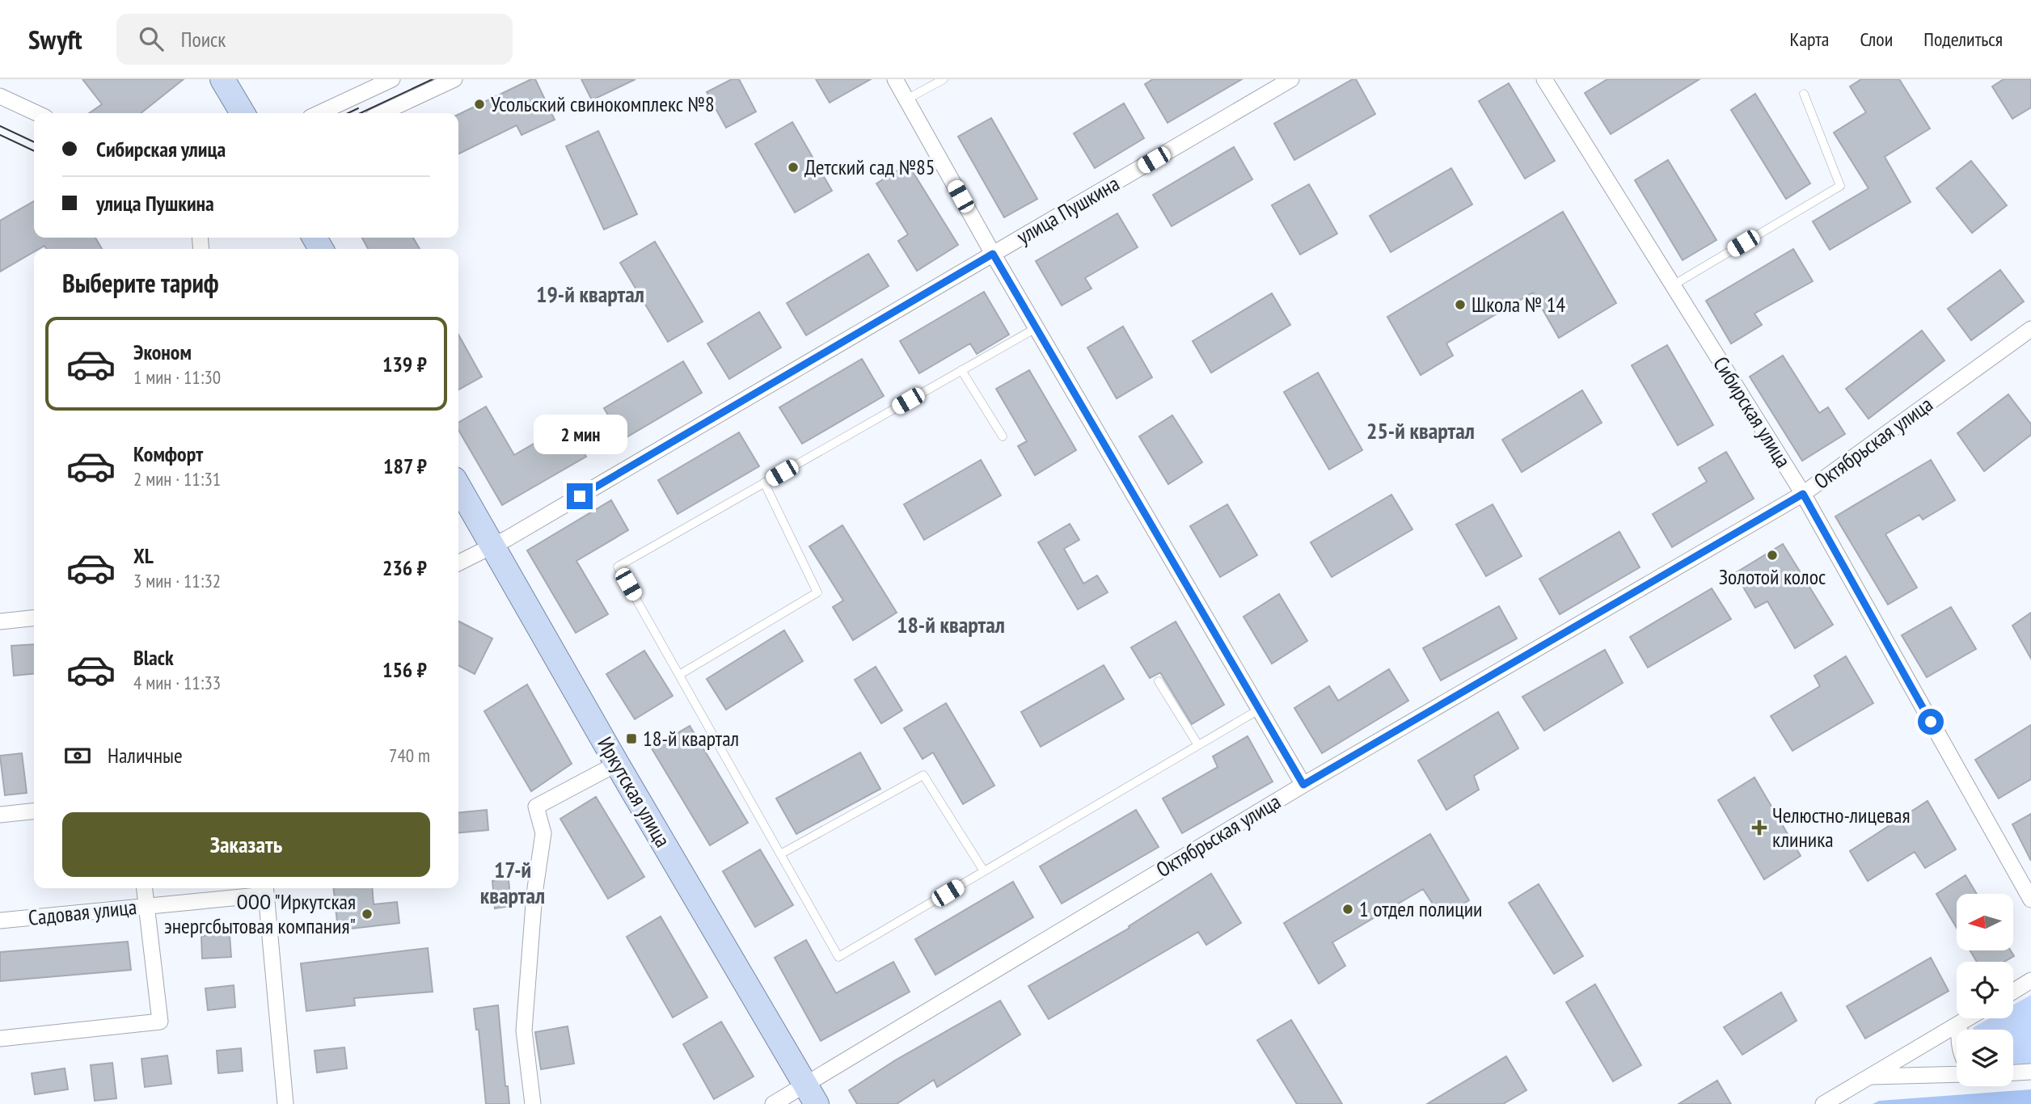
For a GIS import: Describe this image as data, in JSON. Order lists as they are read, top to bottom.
{
  "streets": {
    "main road": ["Иркутская улица"],
    "street": [
      "улица Пушкина",
      "Сибирская улица",
      "Октябрьская улица",
      "Садовая улица"
    ]
  },
  "crossings": [
    ["улица Пушкина", "Иркутская улица"],
    ["Сибирская улица", "Октябрьская улица"],
    ["Октябрьская улица", "Иркутская улица"]
  ],
  "districts": [
    "19-й квартал",
    "25-й квартал",
    "18-й квартал",
    "17-й квартал"
  ],
  "places": {
    "other": [
      "Усольский свинокомплекс №8",
      "Детский сад №85",
      "Школа № 14",
      "Золотой колос",
      "1 отдел полиции",
      "ООО \"Иркутская энергсбытовая компания\""
    ],
    "transit": ["18-й квартал"],
    "health": ["Челюстно-лицевая клиника"]
  },
  "north": "left",
  "page": {
    "header": "Swyft",
    "search": "Поиск",
    "nav": ["Карта", "Слои", "Поделиться"],
    "banner": ["Сибирская улица", "улица Пушкина"],
    "heading": "Выберите тариф",
    "list": [
      {
        "name": "Эконом",
        "note": "1 мин · 11:30",
        "value": "139 ₽"
      },
      {
        "name": "Комфорт",
        "note": "2 мин · 11:31",
        "value": "187 ₽"
      },
      {
        "name": "XL",
        "note": "3 мин · 11:32",
        "value": "236 ₽"
      },
      {
        "name": "Black",
        "note": "4 мин · 11:33",
        "value": "156 ₽"
      }
    ],
    "bubble": "2 мин",
    "pay": ["Наличные", "740 m"],
    "buttons": "Заказать"
  }
}
